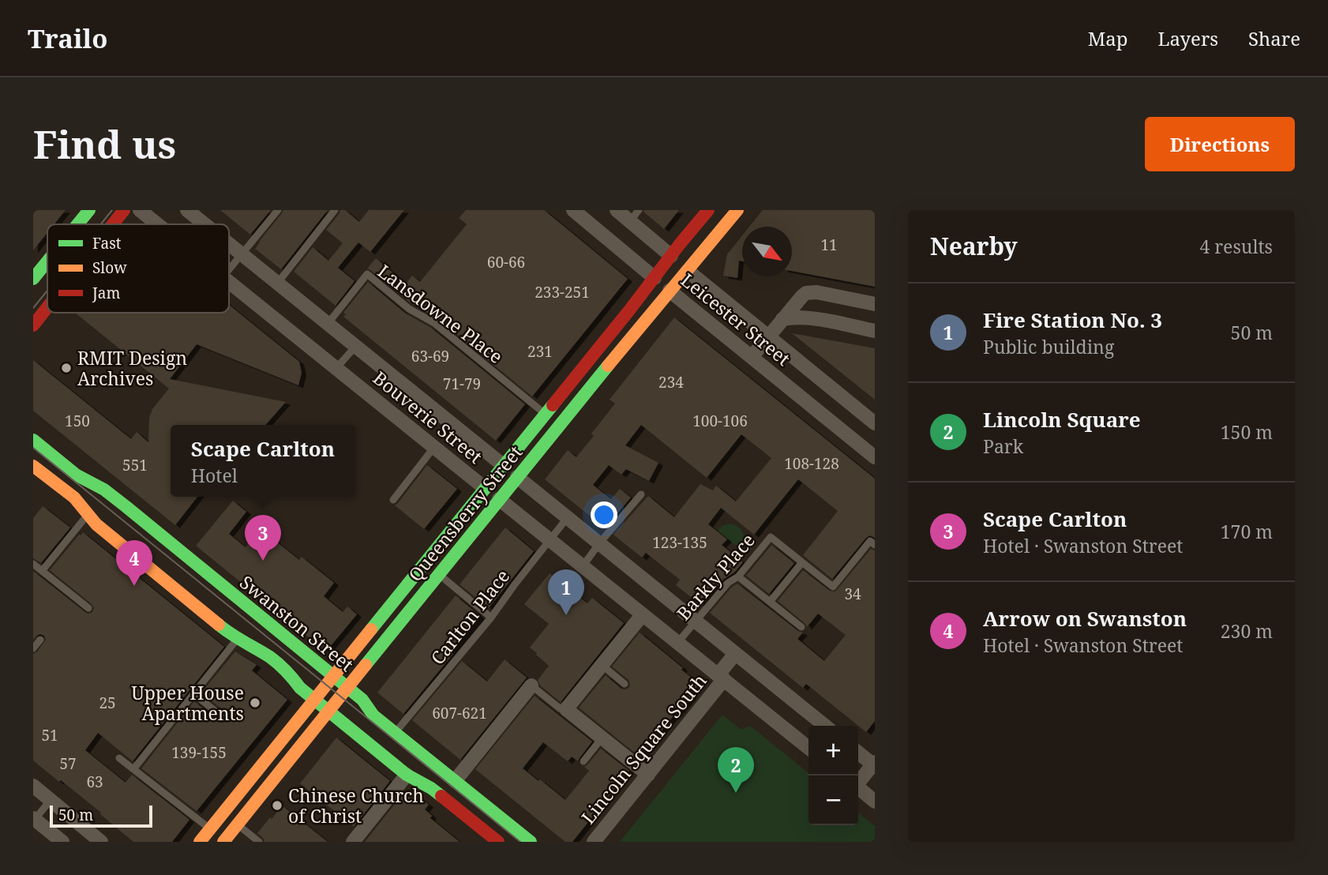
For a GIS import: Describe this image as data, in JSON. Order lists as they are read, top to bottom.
{
  "streets": {
    "main road": [
      "Leicester Street",
      "Bouverie Street",
      "Queensberry Street",
      "Swanston Street"
    ],
    "street": ["Lincoln Square South"],
    "lane": ["Lansdowne Place", "Barkly Place", "Carlton Place"]
  },
  "crossings": [
    ["Lansdowne Place", "Bouverie Street"],
    ["Lansdowne Place", "Queensberry Street"],
    ["Leicester Street", "Queensberry Street"],
    ["Bouverie Street", "Queensberry Street"],
    ["Bouverie Street", "Barkly Place"],
    ["Bouverie Street", "Carlton Place"],
    ["Bouverie Street", "Lincoln Square South"],
    ["Queensberry Street", "Swanston Street"],
    ["Carlton Place", "Swanston Street"]
  ],
  "places": ["RMIT Design Archives", "Upper House Apartments", "Chinese Church of Christ"],
  "house_numbers": [
    "11",
    "60-66",
    "233-251",
    "231",
    "63-69",
    "234",
    "71-79",
    "150",
    "100-106",
    "108-128",
    "551",
    "123-135",
    "34",
    "25",
    "607-621",
    "51",
    "139-155",
    "57",
    "63"
  ],
  "legend": ["Fast", "Slow", "Jam"],
  "scale_bar": "50 m",
  "north": "bottom right",
  "page": {
    "header": "Trailo",
    "nav": ["Map", "Layers", "Share"],
    "buttons": "Directions",
    "title": "Find us",
    "heading": ["Nearby", "4 results"],
    "list": [
      {
        "mark": "1",
        "name": "Fire Station No. 3",
        "note": "Public building",
        "value": "50 m"
      },
      {
        "mark": "2",
        "name": "Lincoln Square",
        "note": "Park",
        "value": "150 m"
      },
      {
        "mark": "3",
        "name": "Scape Carlton",
        "note": "Hotel · Swanston Street",
        "value": "170 m"
      },
      {
        "mark": "4",
        "name": "Arrow on Swanston",
        "note": "Hotel · Swanston Street",
        "value": "230 m"
      }
    ],
    "popup": ["Scape Carlton", "Hotel"],
    "pins": [
      "3",
      "4",
      "1",
      "2"
    ],
    "map_buttons": ["+", "−"],
    "scale": "50 m"
  }
}
